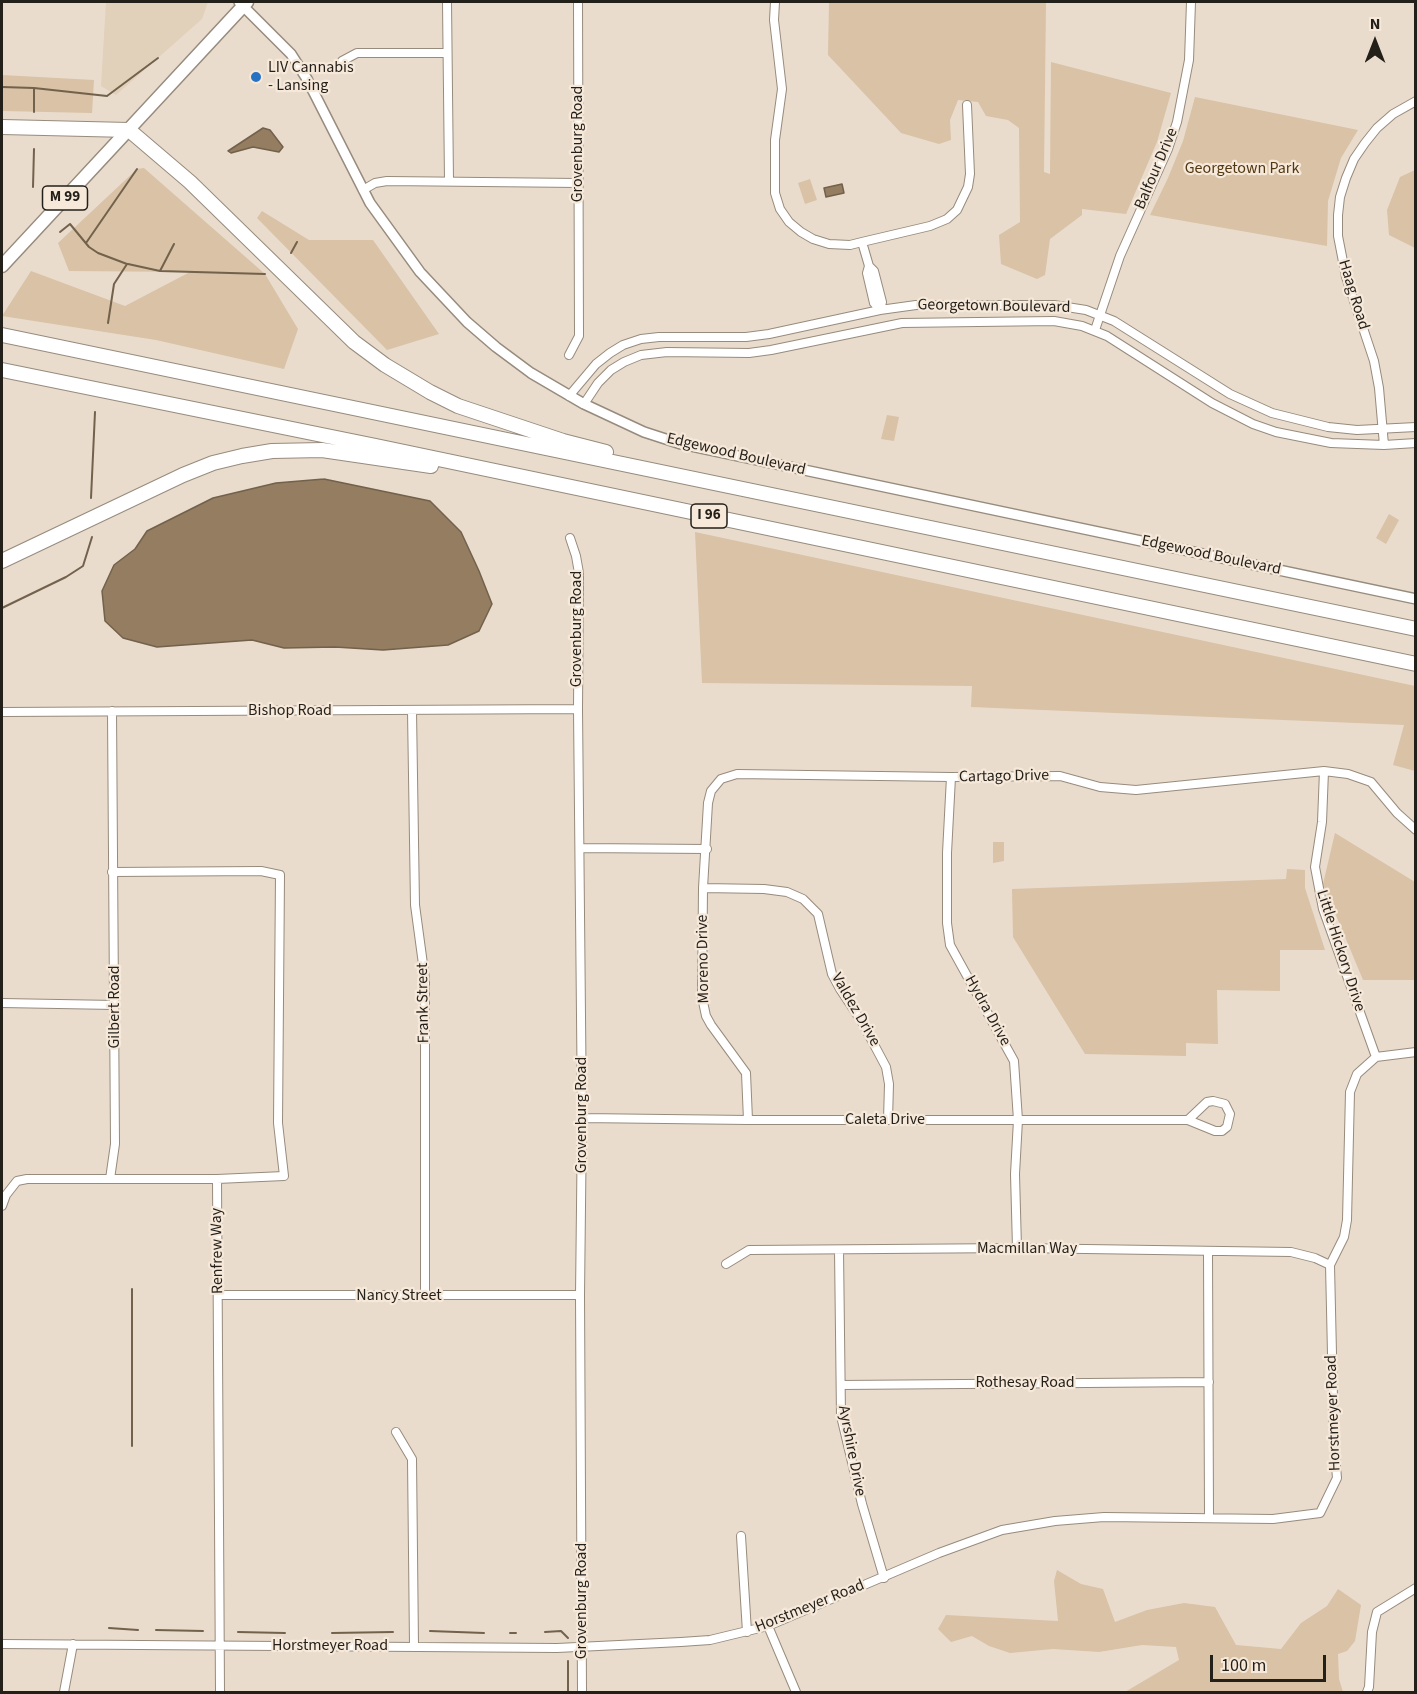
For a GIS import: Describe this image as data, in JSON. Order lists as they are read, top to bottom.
{
  "streets": {
    "highway": ["I 96"],
    "main road": ["M 99"],
    "street": [
      "Grovenburg Road",
      "Balfour Drive",
      "Haag Road",
      "Georgetown Boulevard",
      "Edgewood Boulevard",
      "Bishop Road",
      "Cartago Drive",
      "Little Hickory Drive",
      "Moreno Drive",
      "Frank Street",
      "Gilbert Road",
      "Valdez Drive",
      "Hydra Drive",
      "Caleta Drive",
      "Macmillan Way",
      "Renfrew Way",
      "Nancy Street",
      "Rothesay Road",
      "Horstmeyer Road",
      "Ayrshire Drive"
    ]
  },
  "crossings": [
    ["Grovenburg Road", "Bishop Road"],
    ["Grovenburg Road", "Caleta Drive"],
    ["Grovenburg Road", "Nancy Street"],
    ["Grovenburg Road", "Horstmeyer Road"],
    ["Balfour Drive", "Georgetown Boulevard"],
    ["M 99", "Edgewood Boulevard"],
    ["Haag Road", "Georgetown Boulevard"],
    ["Georgetown Boulevard", "Edgewood Boulevard"],
    ["Bishop Road", "Frank Street"],
    ["Bishop Road", "Gilbert Road"],
    ["Cartago Drive", "Little Hickory Drive"],
    ["Cartago Drive", "Moreno Drive"],
    ["Cartago Drive", "Hydra Drive"],
    ["Moreno Drive", "Valdez Drive"],
    ["Moreno Drive", "Caleta Drive"],
    ["Frank Street", "Nancy Street"],
    ["Valdez Drive", "Caleta Drive"],
    ["Hydra Drive", "Caleta Drive"],
    ["Hydra Drive", "Macmillan Way"],
    ["Macmillan Way", "Horstmeyer Road"],
    ["Macmillan Way", "Ayrshire Drive"],
    ["Renfrew Way", "Nancy Street"],
    ["Renfrew Way", "Horstmeyer Road"],
    ["Rothesay Road", "Ayrshire Drive"],
    ["Horstmeyer Road", "Ayrshire Drive"]
  ],
  "parks": ["Georgetown Park"],
  "places": ["LIV Cannabis - Lansing"],
  "scale_bar": "100 m",
  "north": "top"
}
